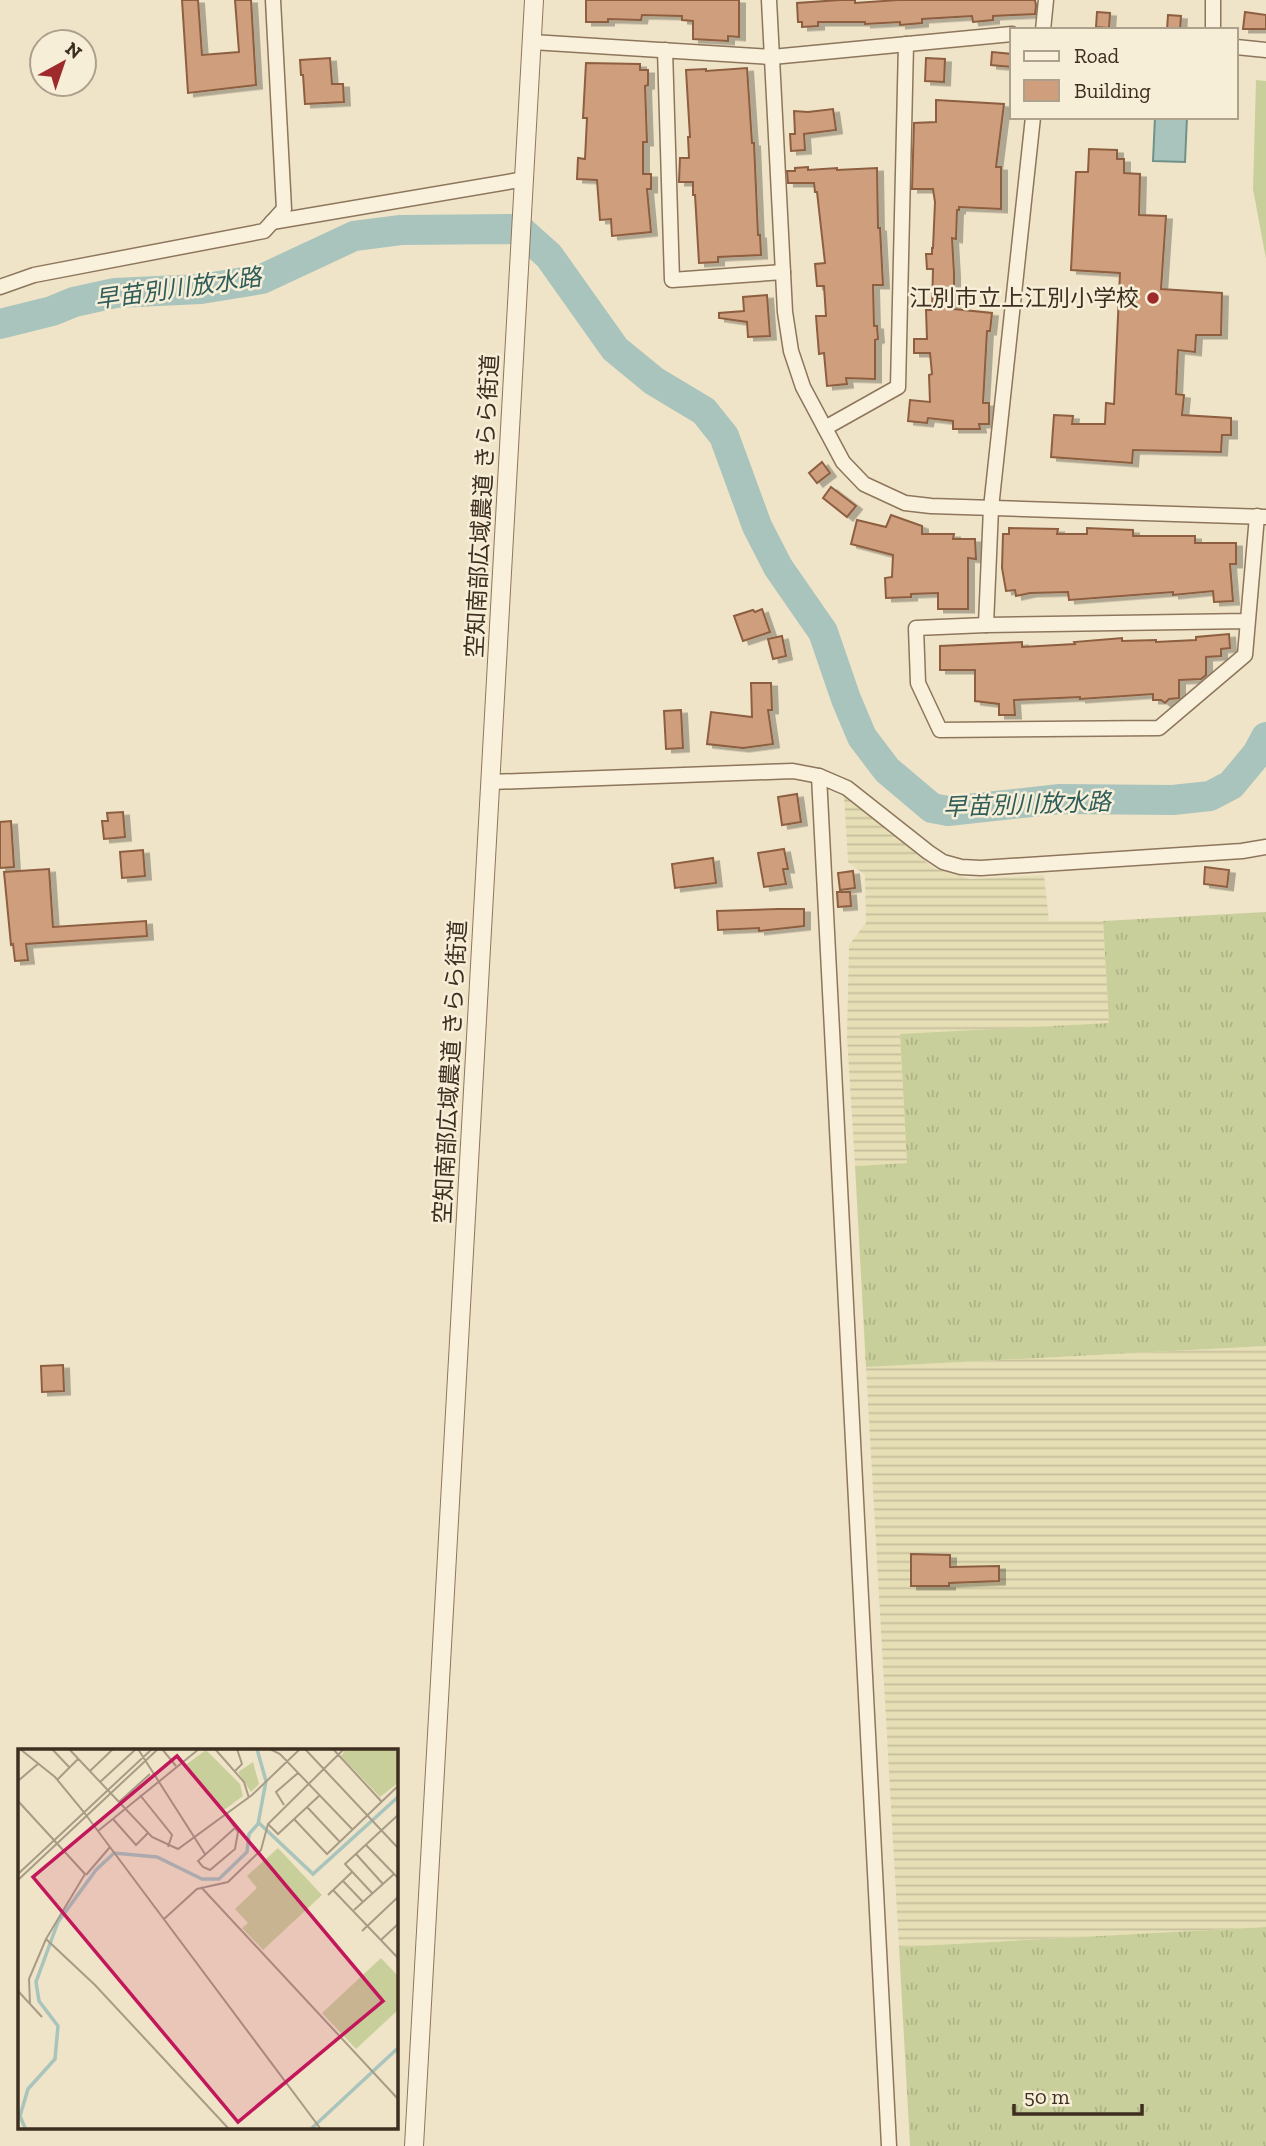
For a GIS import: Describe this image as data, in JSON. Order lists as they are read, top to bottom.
{
  "streets": {
    "street": ["空知南部広域農道 きらら街道"]
  },
  "water": ["早苗別川放水路"],
  "places": ["江別市立上江別小学校"],
  "legend": ["Road", "Building"],
  "scale_bar": "50 m",
  "north": "top right"
}
